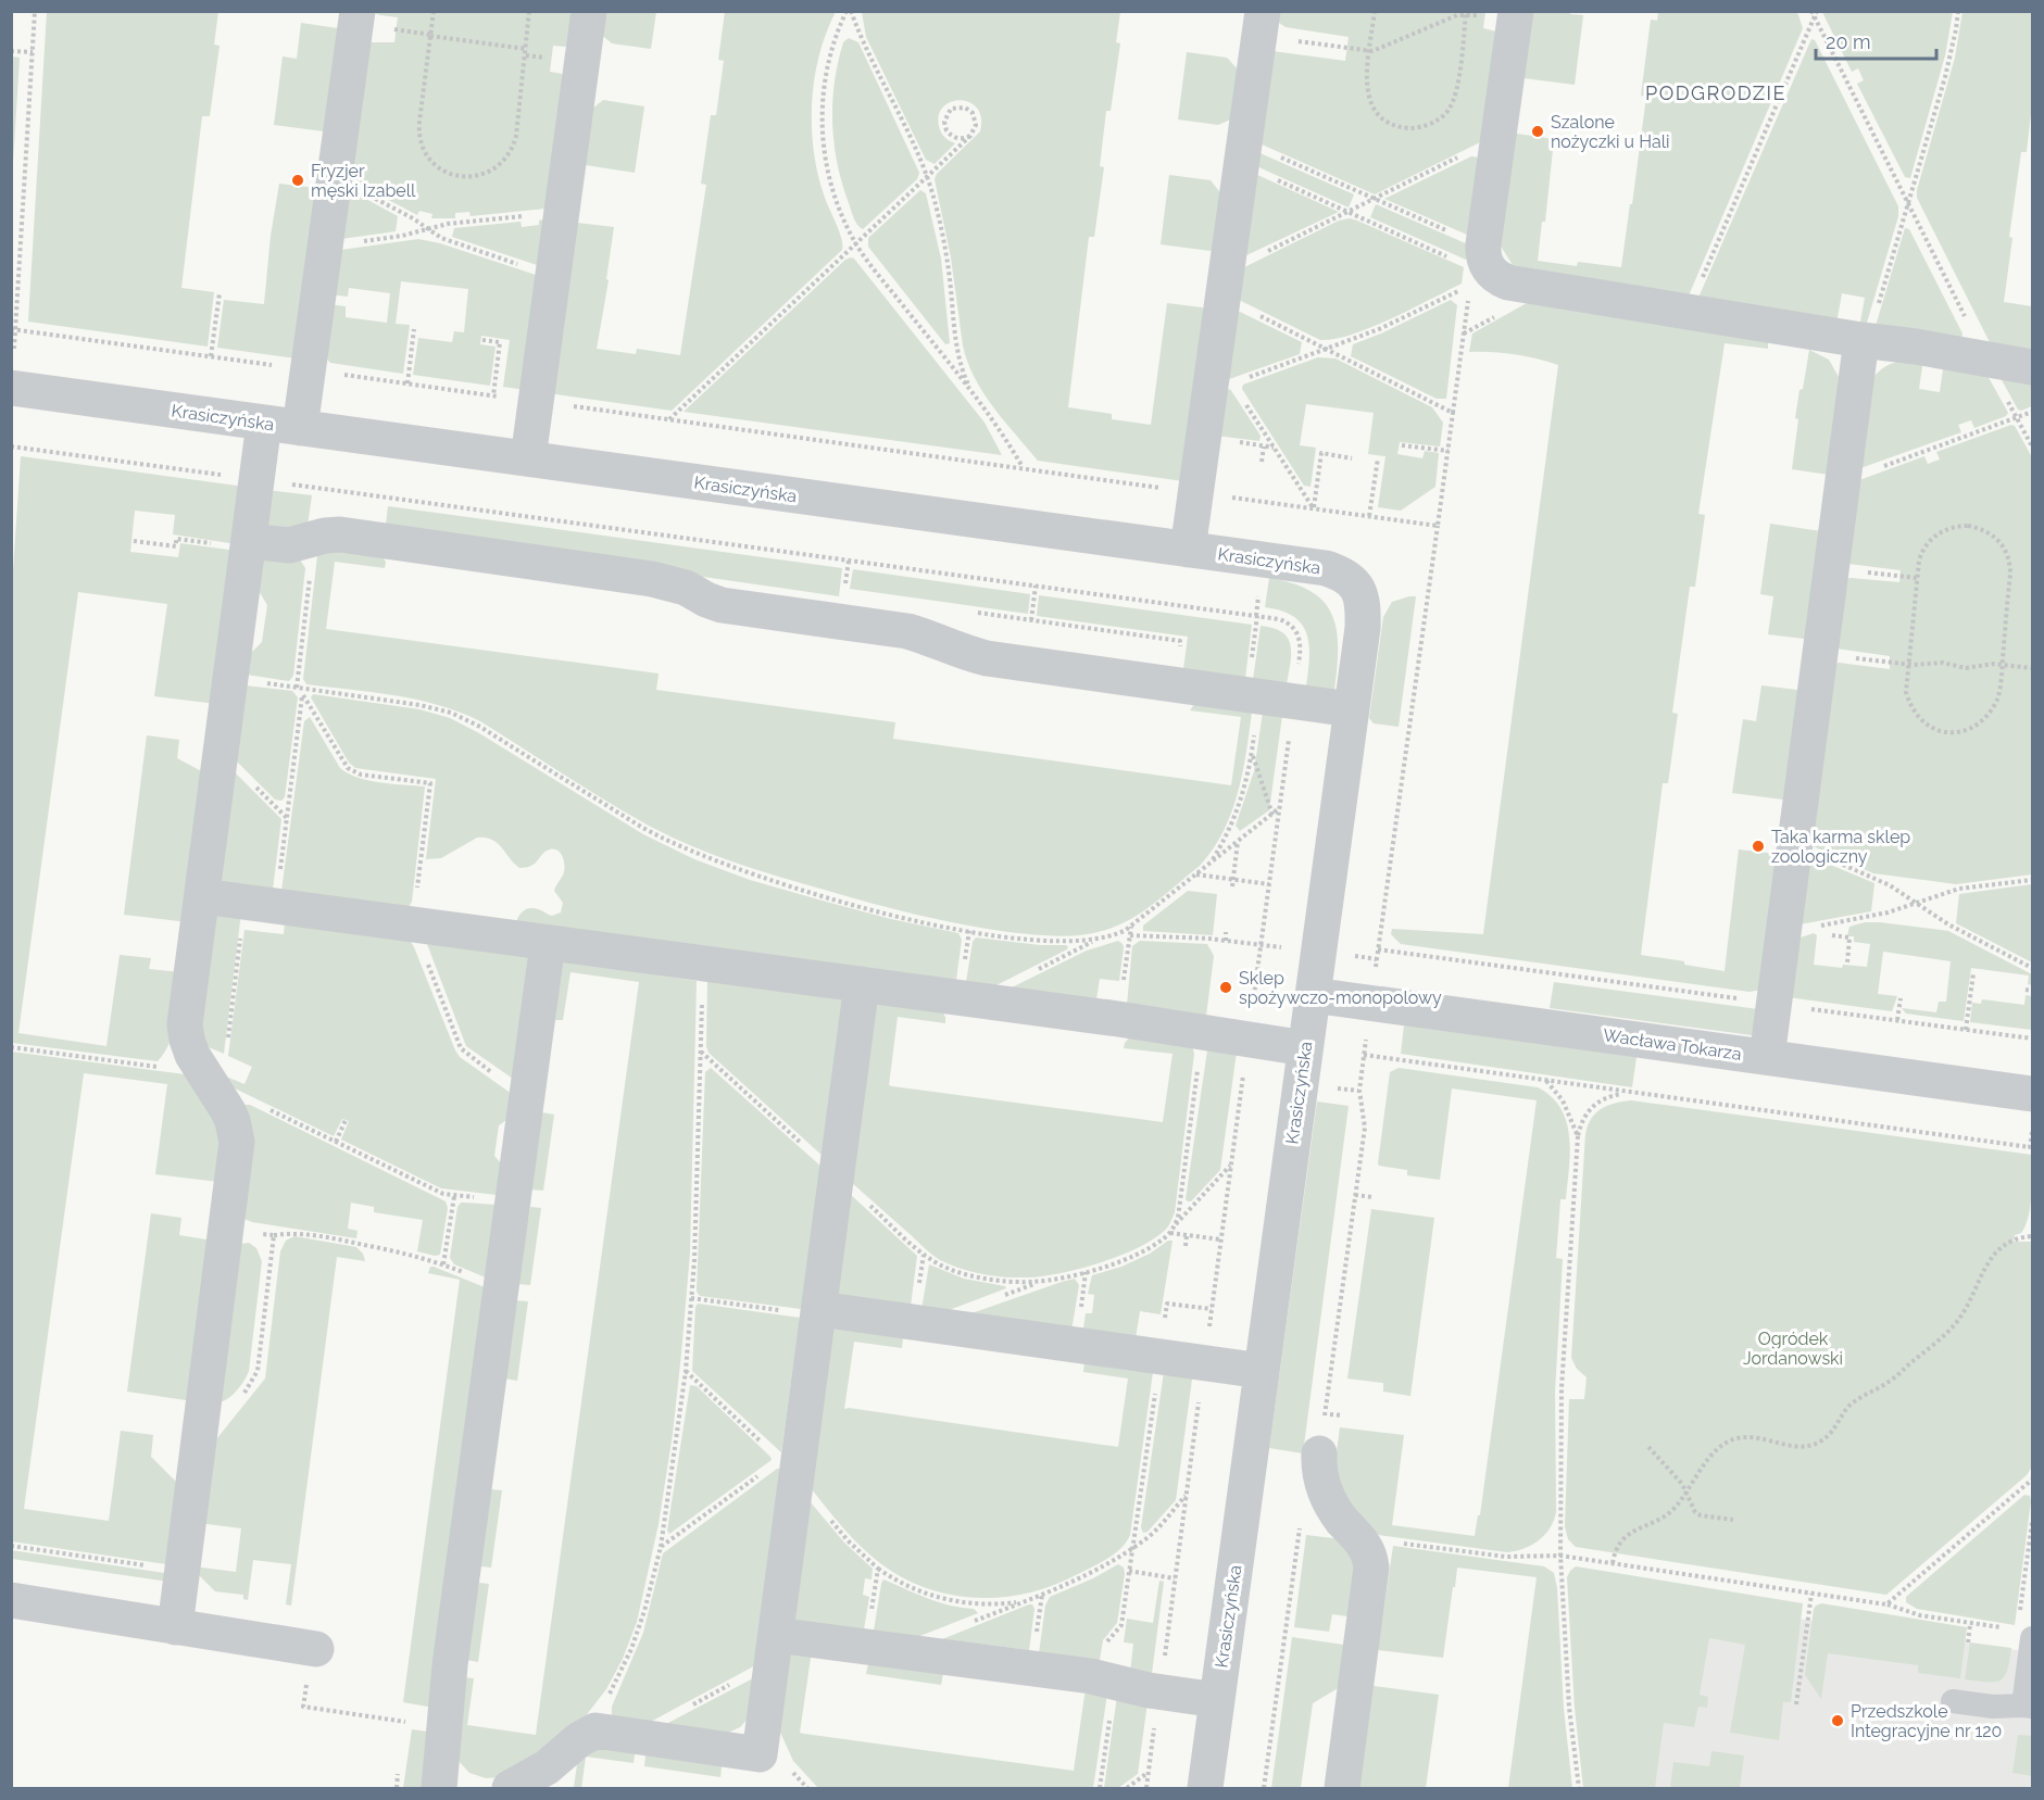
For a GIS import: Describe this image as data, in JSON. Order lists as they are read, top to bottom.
{
  "streets": {
    "street": ["Krasiczyńska", "Wacława Tokarza"]
  },
  "crossings": [
    ["Krasiczyńska", "Wacława Tokarza"]
  ],
  "districts": ["PODGRODZIE"],
  "parks": ["Ogródek Jordanowski"],
  "places": [
    "Szalone nożyczki u Hali",
    "Fryzjer męski Izabell",
    "Taka karma sklep zoologiczny",
    "Sklep spożywczo-monopolowy",
    "Przedszkole Integracyjne nr 120"
  ],
  "scale_bar": "20 m"
}
